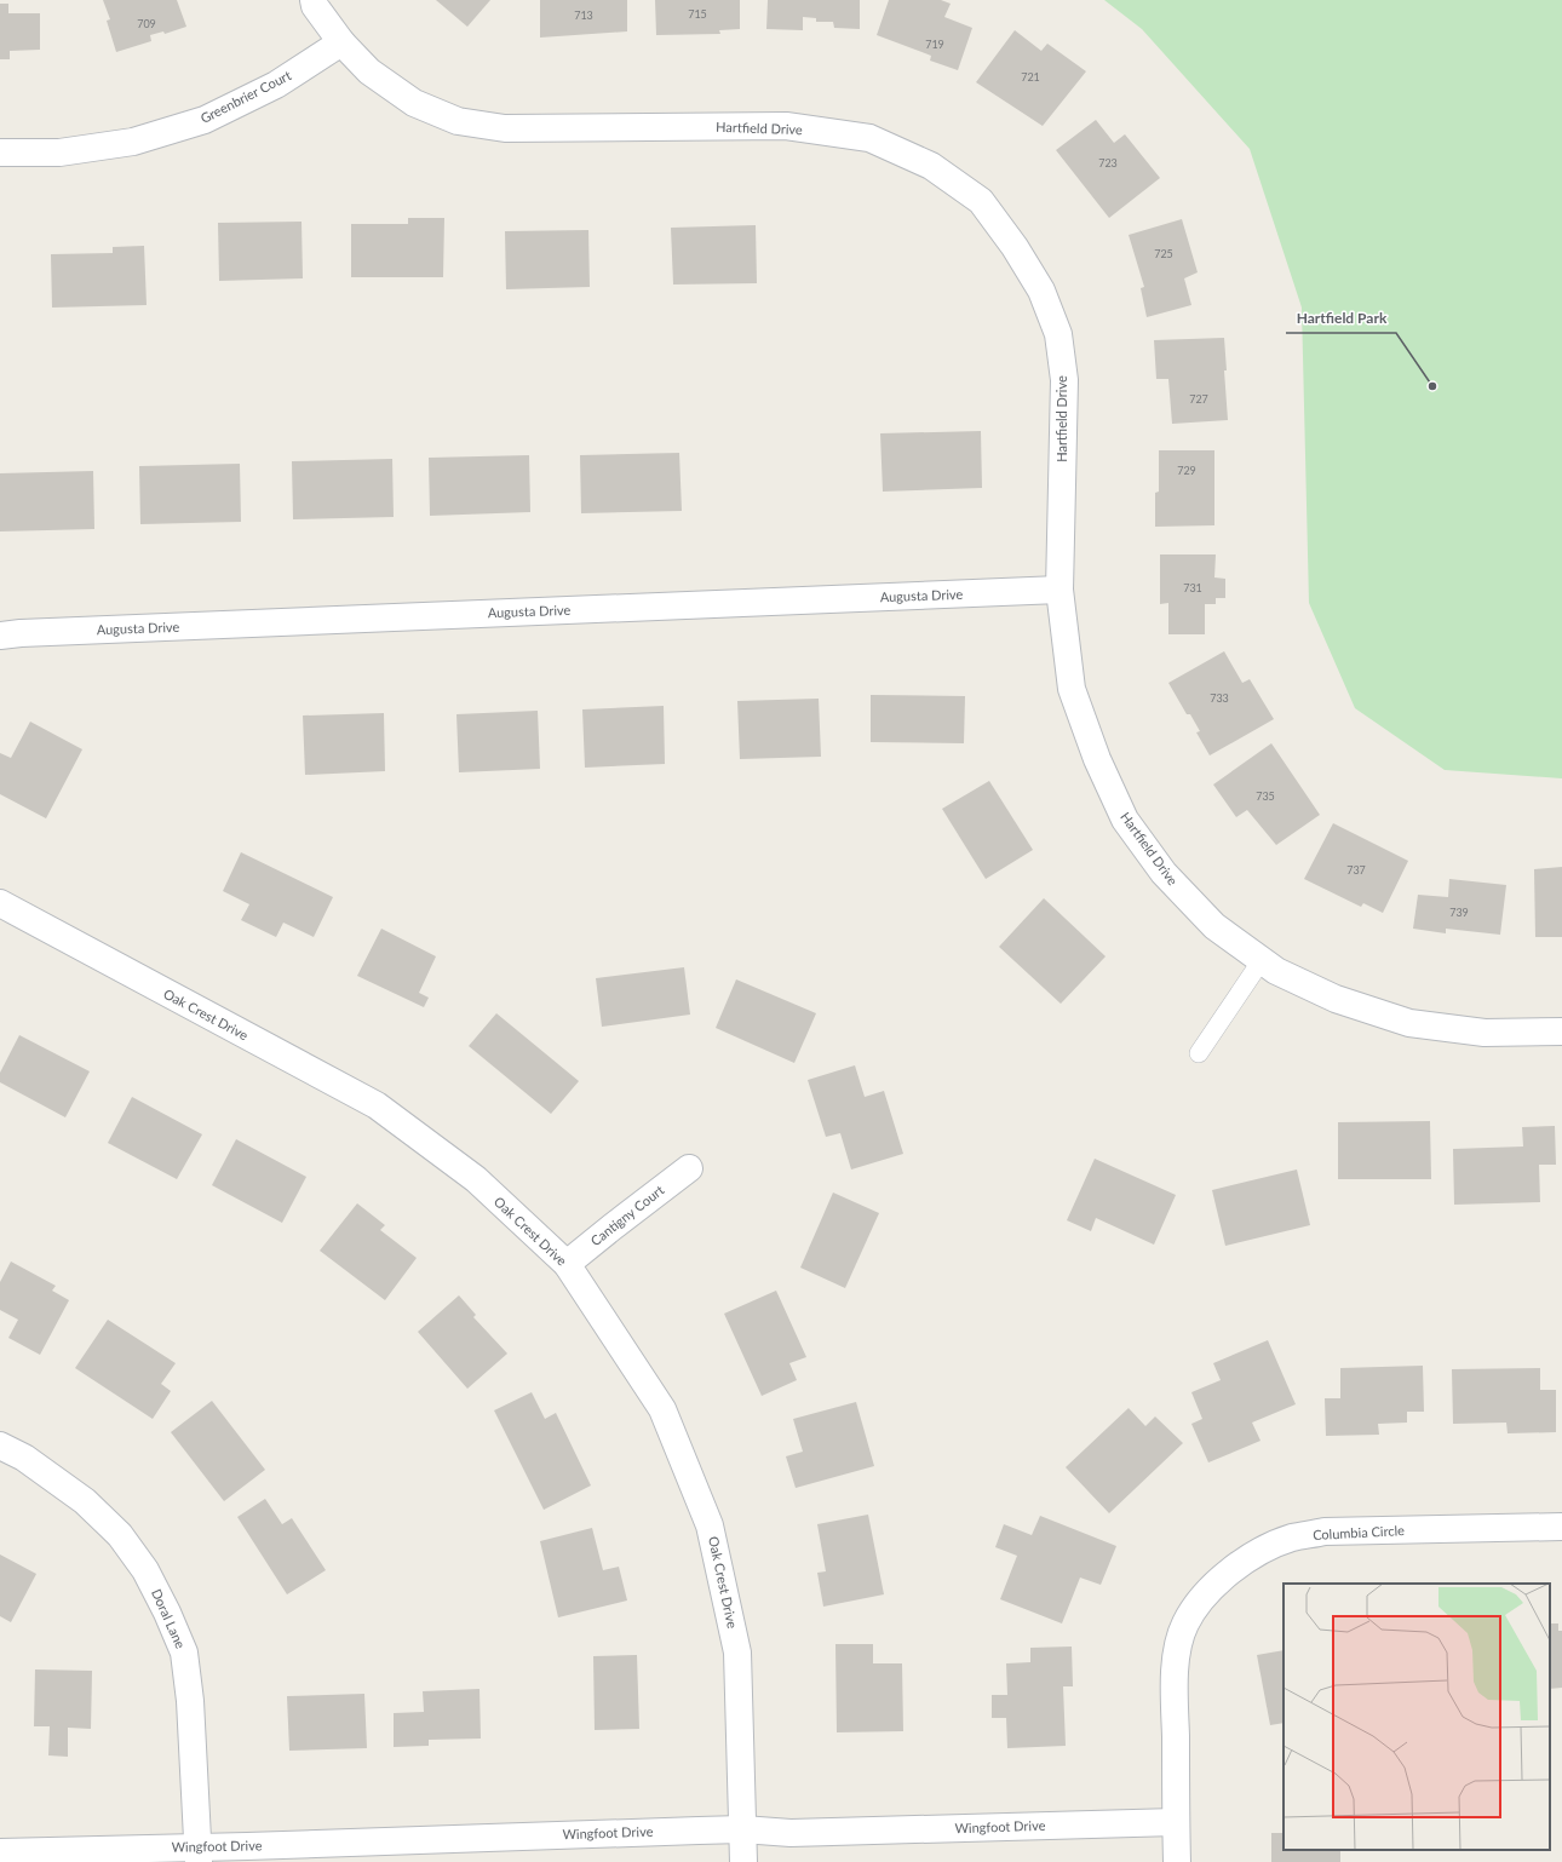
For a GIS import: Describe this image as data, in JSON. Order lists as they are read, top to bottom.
{
  "streets": {
    "street": [
      "Greenbrier Court",
      "Hartfield Drive",
      "Augusta Drive",
      "Oak Crest Drive",
      "Cantigny Court",
      "Columbia Circle",
      "Doral Lane",
      "Wingfoot Drive"
    ]
  },
  "crossings": [
    ["Greenbrier Court", "Hartfield Drive"],
    ["Hartfield Drive", "Augusta Drive"],
    ["Oak Crest Drive", "Cantigny Court"],
    ["Oak Crest Drive", "Wingfoot Drive"],
    ["Columbia Circle", "Wingfoot Drive"],
    ["Doral Lane", "Wingfoot Drive"]
  ],
  "places": ["Hartfield Park"],
  "house_numbers": [
    "715",
    "713",
    "709",
    "719",
    "721",
    "723",
    "725",
    "727",
    "729",
    "731",
    "733",
    "735",
    "737",
    "739"
  ]
}
